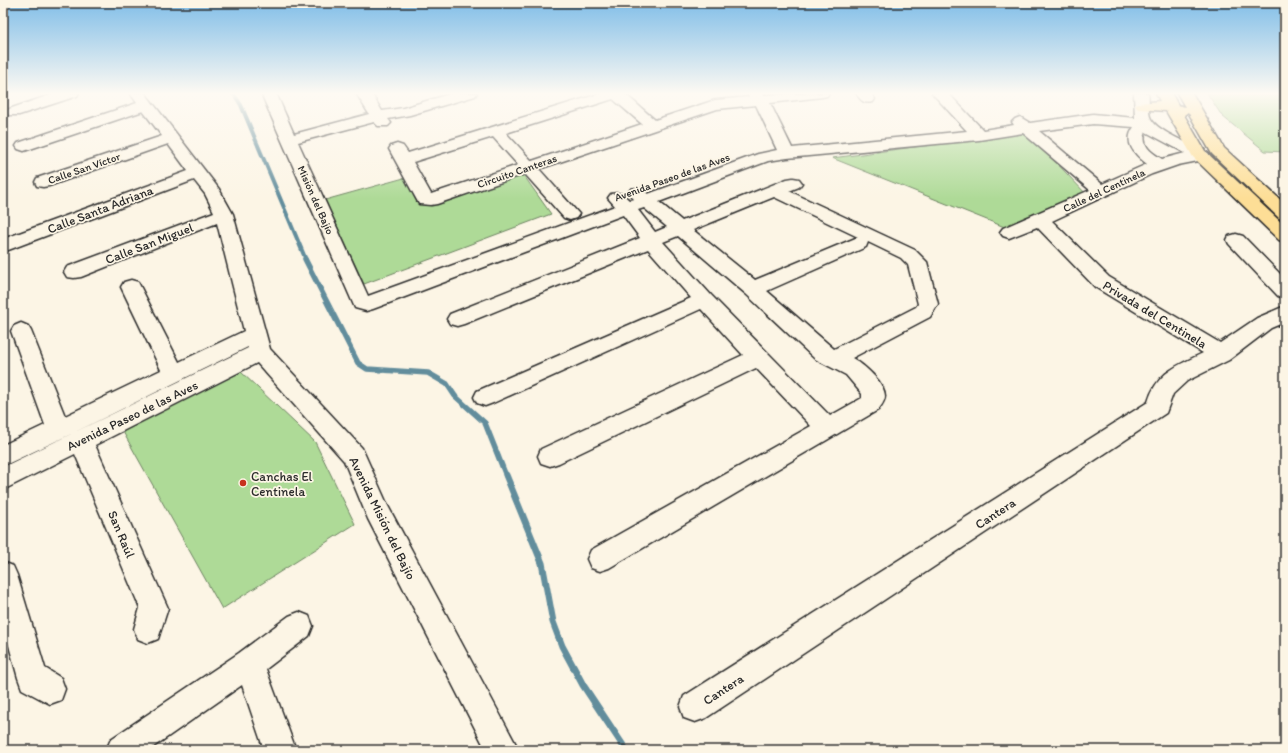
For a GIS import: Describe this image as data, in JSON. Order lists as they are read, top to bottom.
{
  "streets": {
    "street": [
      "Calle San Víctor",
      "Circuito Canteras",
      "Avenida Paseo de las Aves",
      "Calle del Centinela",
      "Misión del Bajío",
      "Calle Santa Adriana",
      "Calle San Miguel",
      "Privada del Centinela",
      "Cantera",
      "Avenida Misión del Bajío",
      "San Raúl"
    ]
  },
  "crossings": [
    ["Calle San Víctor", "Avenida Misión del Bajío"],
    ["Avenida Paseo de las Aves", "Misión del Bajío"],
    ["Avenida Paseo de las Aves", "Avenida Misión del Bajío"],
    ["Avenida Paseo de las Aves", "San Raúl"],
    ["Calle del Centinela", "Privada del Centinela"],
    ["Calle Santa Adriana", "Avenida Misión del Bajío"],
    ["Calle San Miguel", "Avenida Misión del Bajío"],
    ["Privada del Centinela", "Cantera"]
  ],
  "places": ["Canchas El Centinela"]
}
